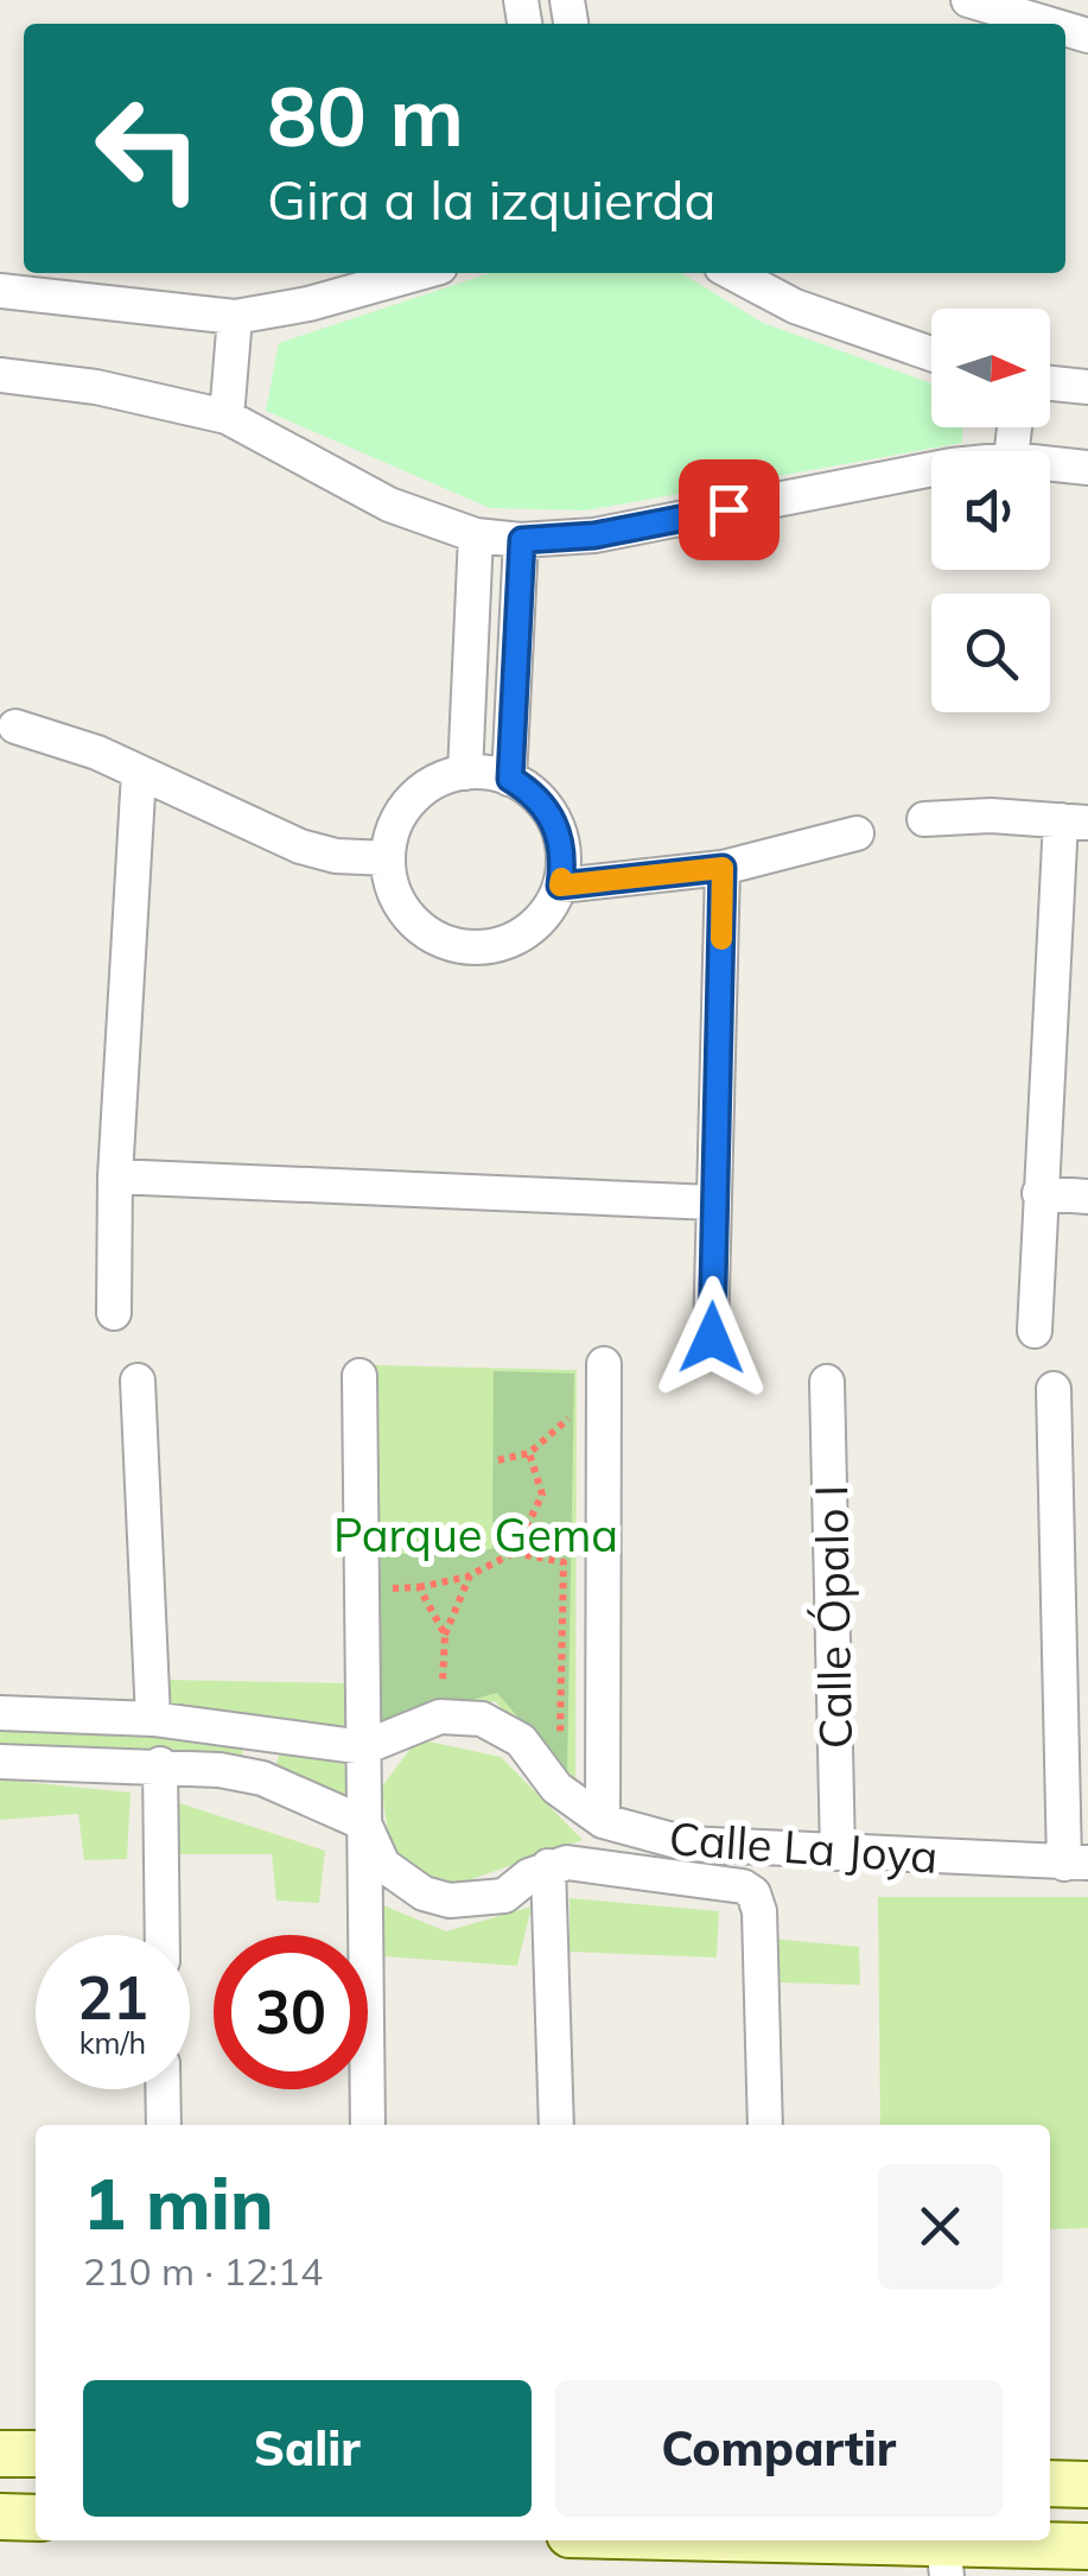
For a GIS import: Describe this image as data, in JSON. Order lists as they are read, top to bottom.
{
  "streets": {
    "street": ["Calle Ópalo I", "Calle La Joya"]
  },
  "crossings": [
    ["Calle Ópalo I", "Calle La Joya"]
  ],
  "parks": ["Parque Gema"],
  "north": "right",
  "page": {
    "turn": ["80 m", "Gira a la izquierda"],
    "speed": "21 km/h",
    "limit": "30",
    "heading": ["1 min", "210 m · 12:14"],
    "buttons": ["Salir", "Compartir"]
  }
}
